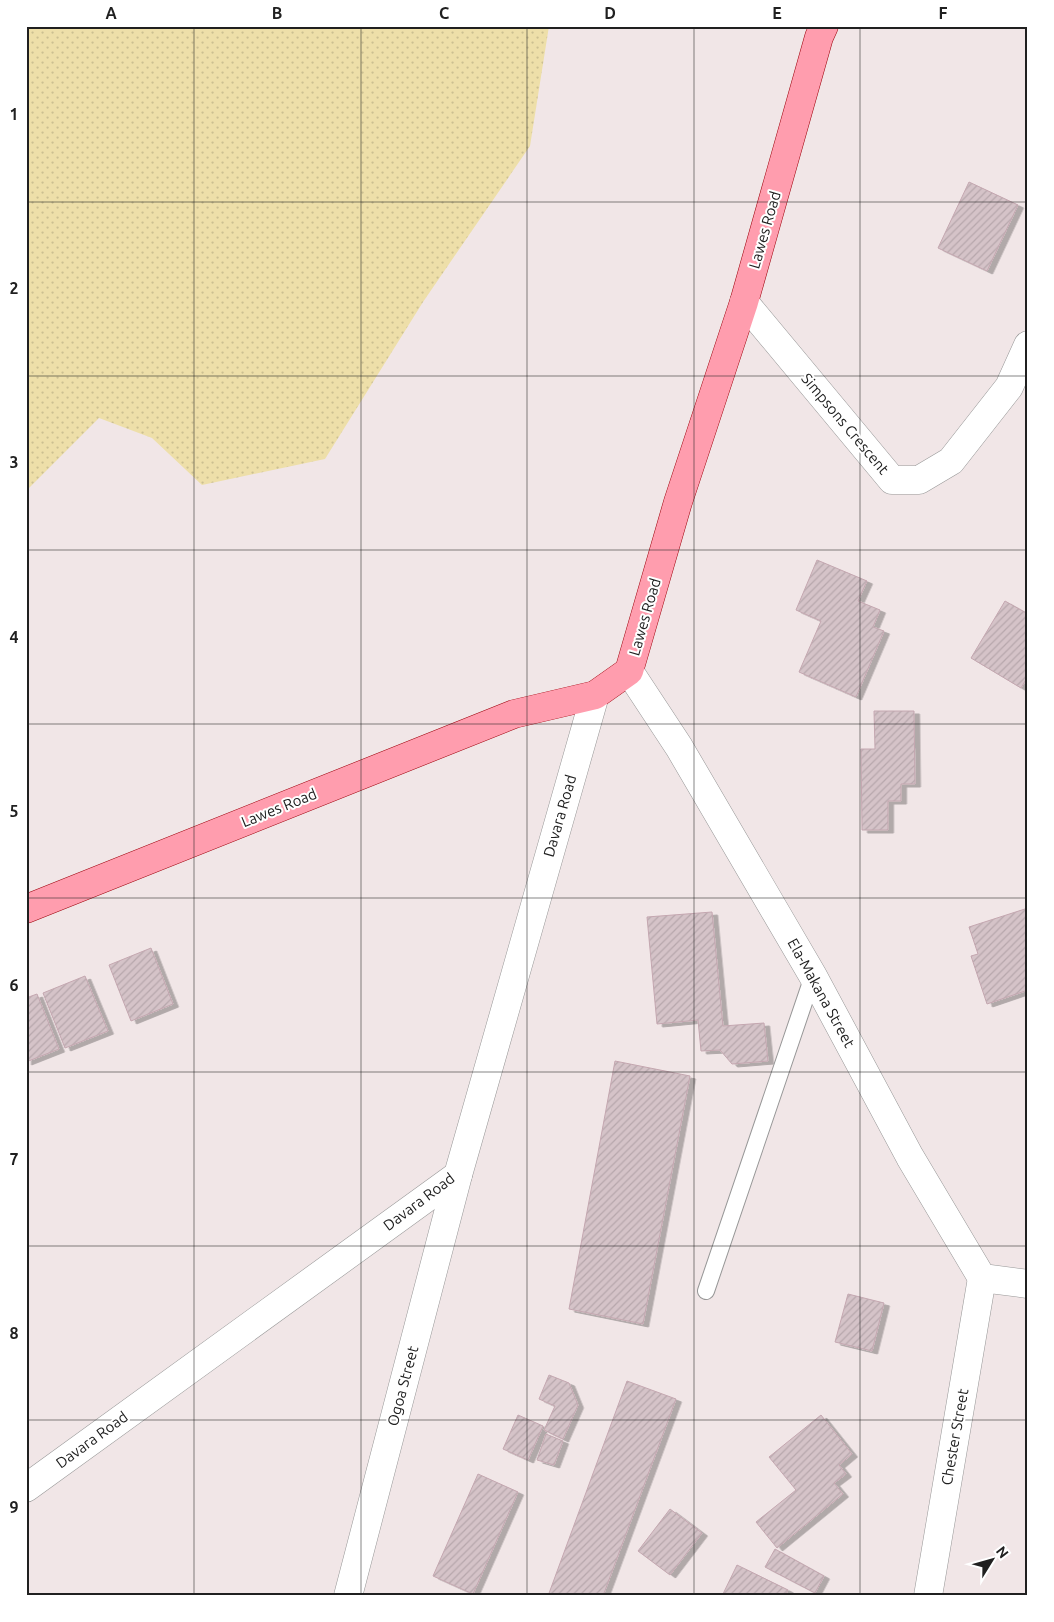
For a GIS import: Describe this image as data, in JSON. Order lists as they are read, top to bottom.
{
  "streets": {
    "main road": ["Lawes Road"],
    "street": [
      "Simpsons Crescent",
      "Davara Road",
      "Ela-Makana Street",
      "Ogoa Street",
      "Chester Street"
    ]
  },
  "crossings": [
    ["Lawes Road", "Simpsons Crescent"],
    ["Lawes Road", "Davara Road"],
    ["Lawes Road", "Ela-Makana Street"],
    ["Davara Road", "Ogoa Street"],
    ["Ela-Makana Street", "Chester Street"]
  ],
  "north": "top right",
  "grid": {
    "columns": [
      "A",
      "B",
      "C",
      "D",
      "E",
      "F"
    ],
    "rows": [
      "1",
      "2",
      "3",
      "4",
      "5",
      "6",
      "7",
      "8",
      "9"
    ]
  }
}
